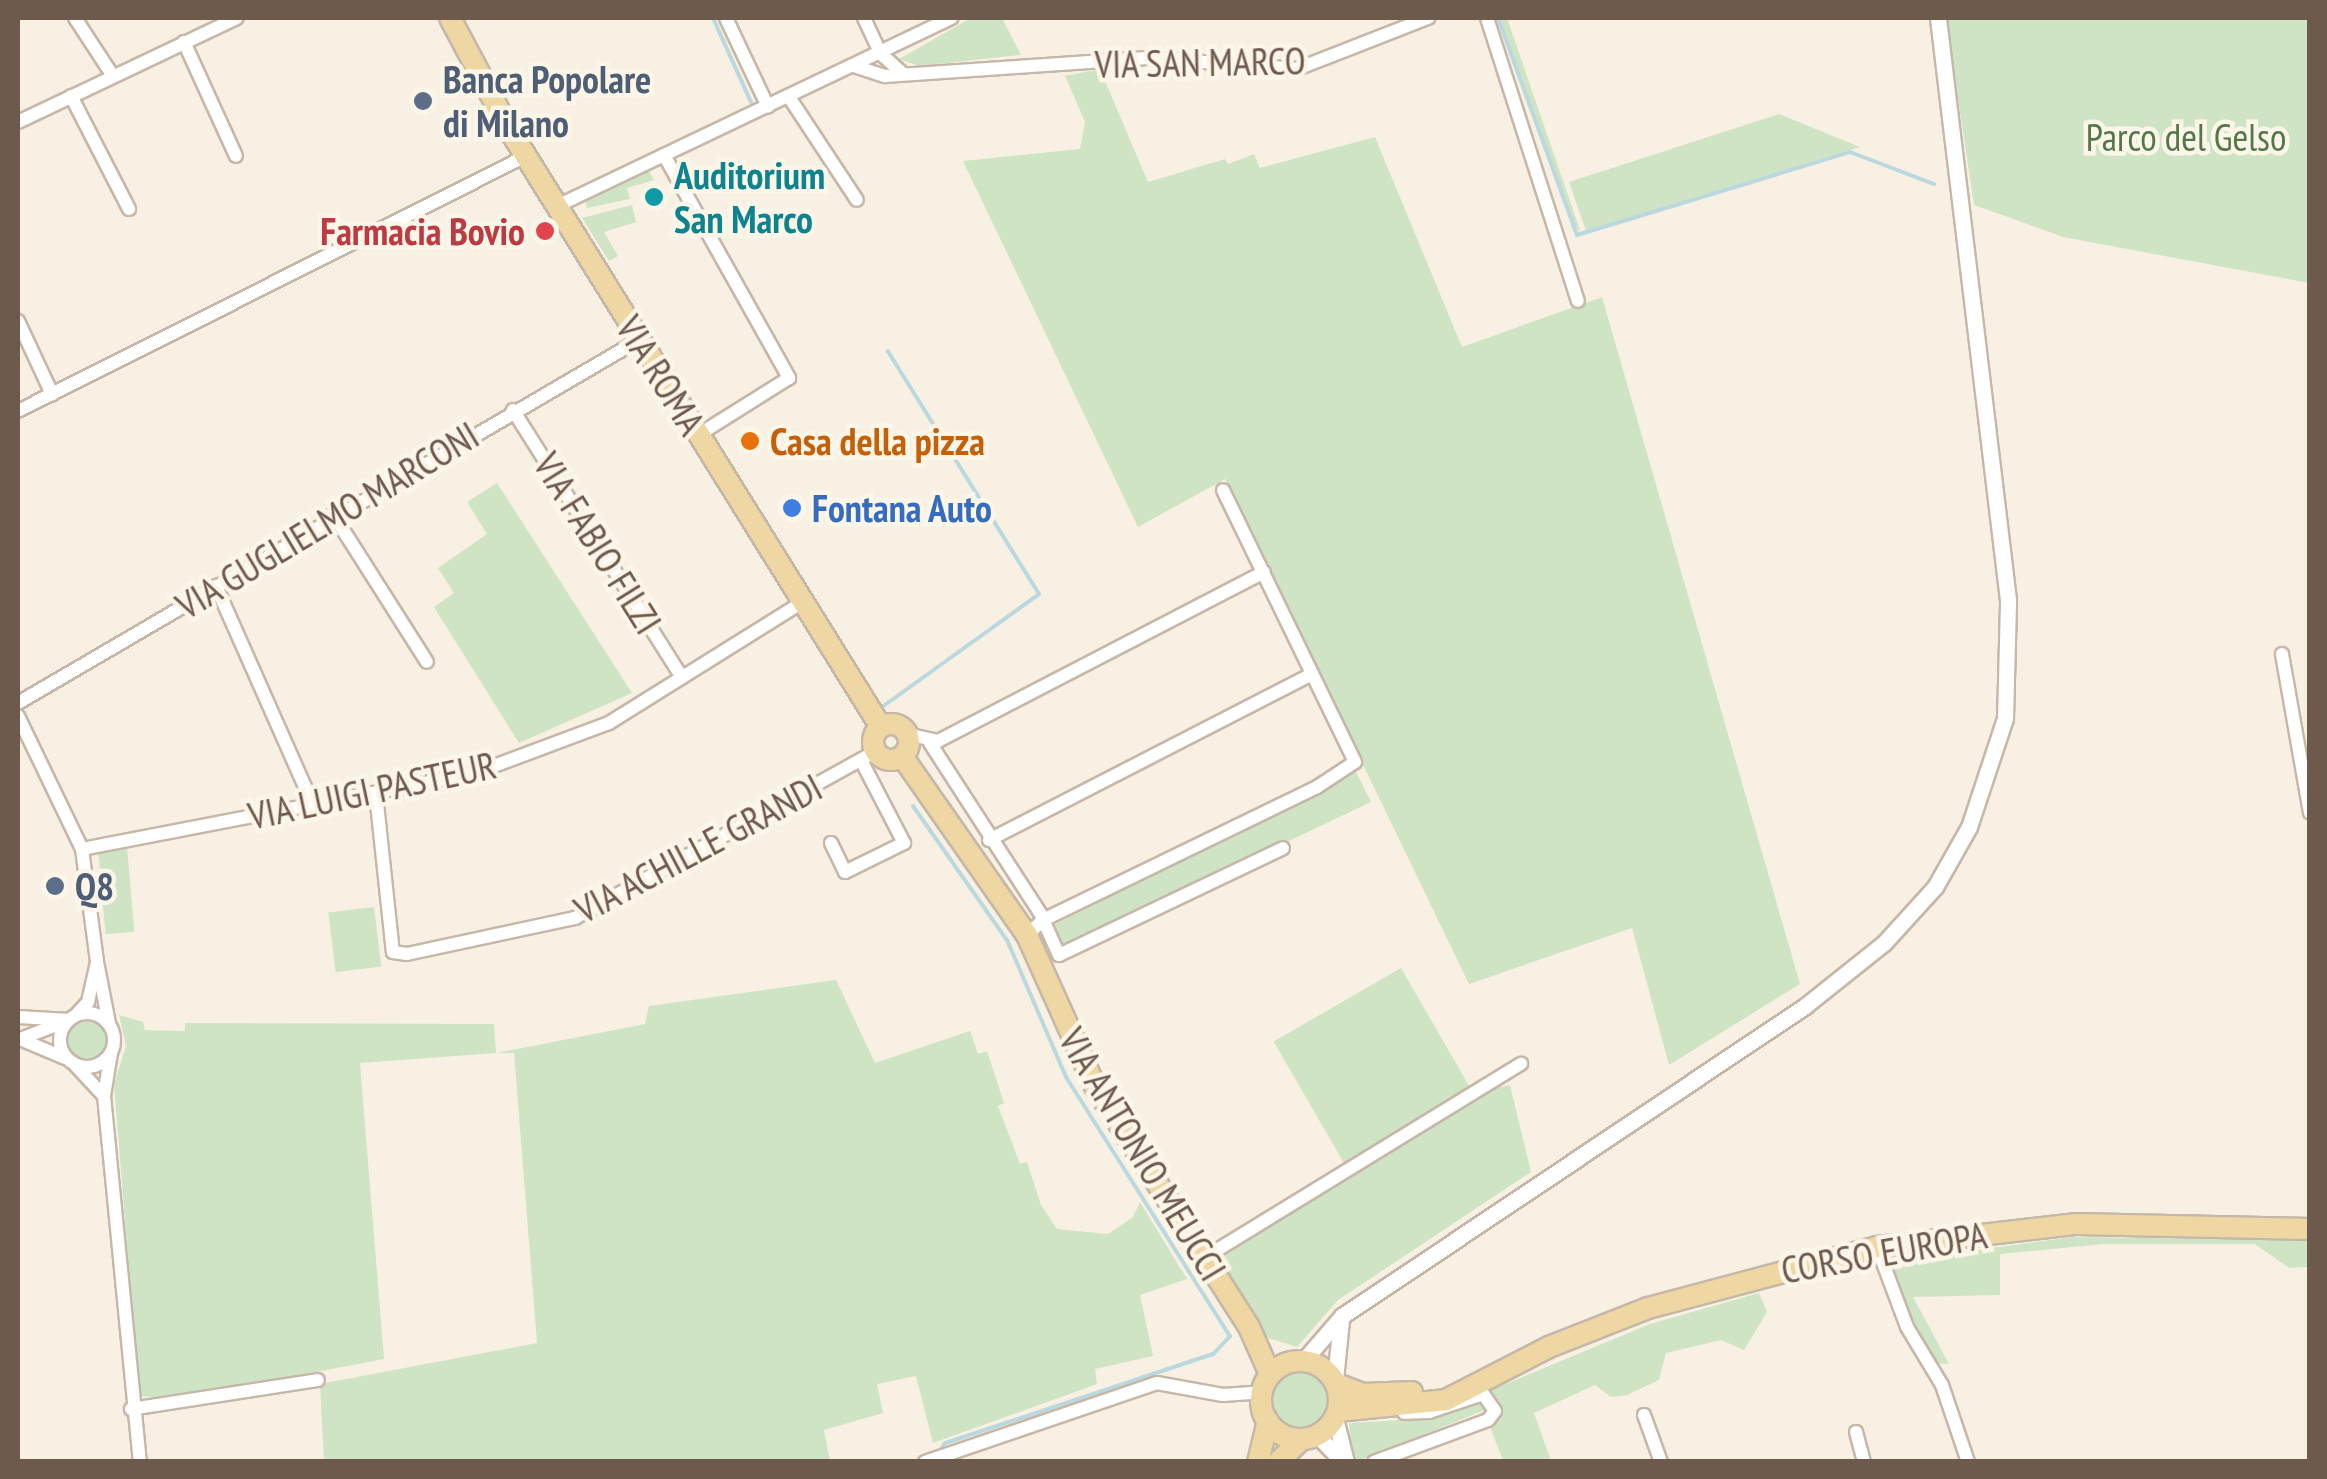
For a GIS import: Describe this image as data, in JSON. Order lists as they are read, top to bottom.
{
  "streets": {
    "main road": ["VIA ROMA", "VIA ANTONIO MEUCCI", "CORSO EUROPA"],
    "street": [
      "VIA SAN MARCO",
      "VIA GUGLIELMO MARCONI",
      "VIA FABIO FILZI",
      "VIA LUIGI PASTEUR",
      "VIA ACHILLE GRANDI"
    ]
  },
  "crossings": [
    ["VIA ROMA", "VIA GUGLIELMO MARCONI"],
    ["VIA ROMA", "VIA LUIGI PASTEUR"],
    ["VIA GUGLIELMO MARCONI", "VIA FABIO FILZI"],
    ["VIA FABIO FILZI", "VIA LUIGI PASTEUR"],
    ["VIA LUIGI PASTEUR", "VIA ACHILLE GRANDI"],
    ["VIA ANTONIO MEUCCI", "CORSO EUROPA"]
  ],
  "parks": ["Parco del Gelso"],
  "places": [
    "Banca Popolare di Milano",
    "Auditorium San Marco",
    "Farmacia Bovio",
    "Casa della pizza",
    "Fontana Auto",
    "Q8"
  ]
}
